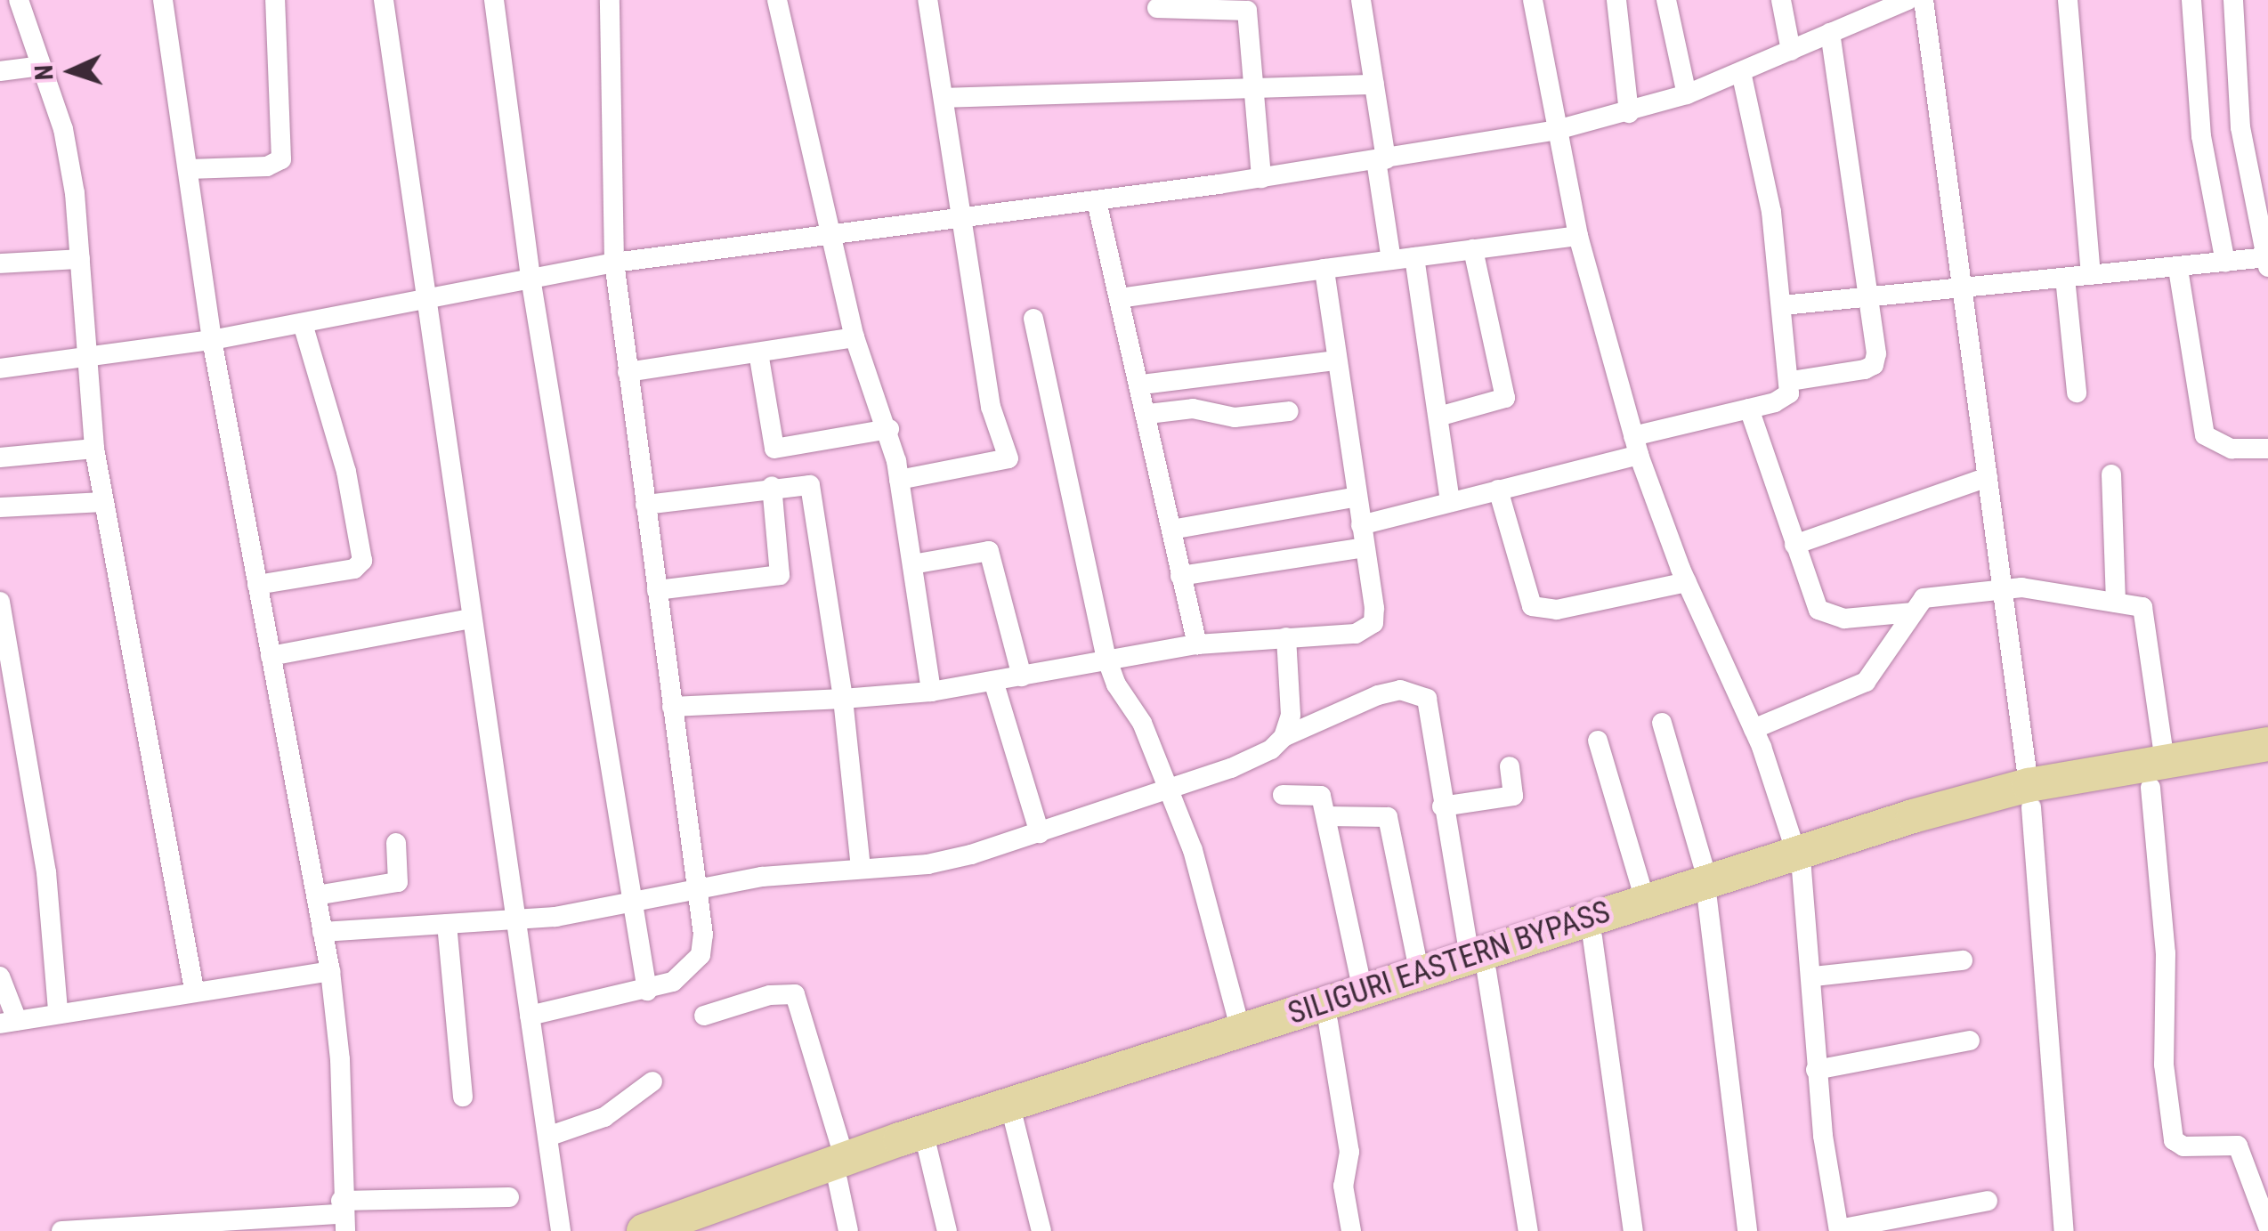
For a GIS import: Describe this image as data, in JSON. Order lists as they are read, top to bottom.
{
  "streets": {
    "main road": ["SILIGURI EASTERN BYPASS"]
  },
  "north": "left"
}
